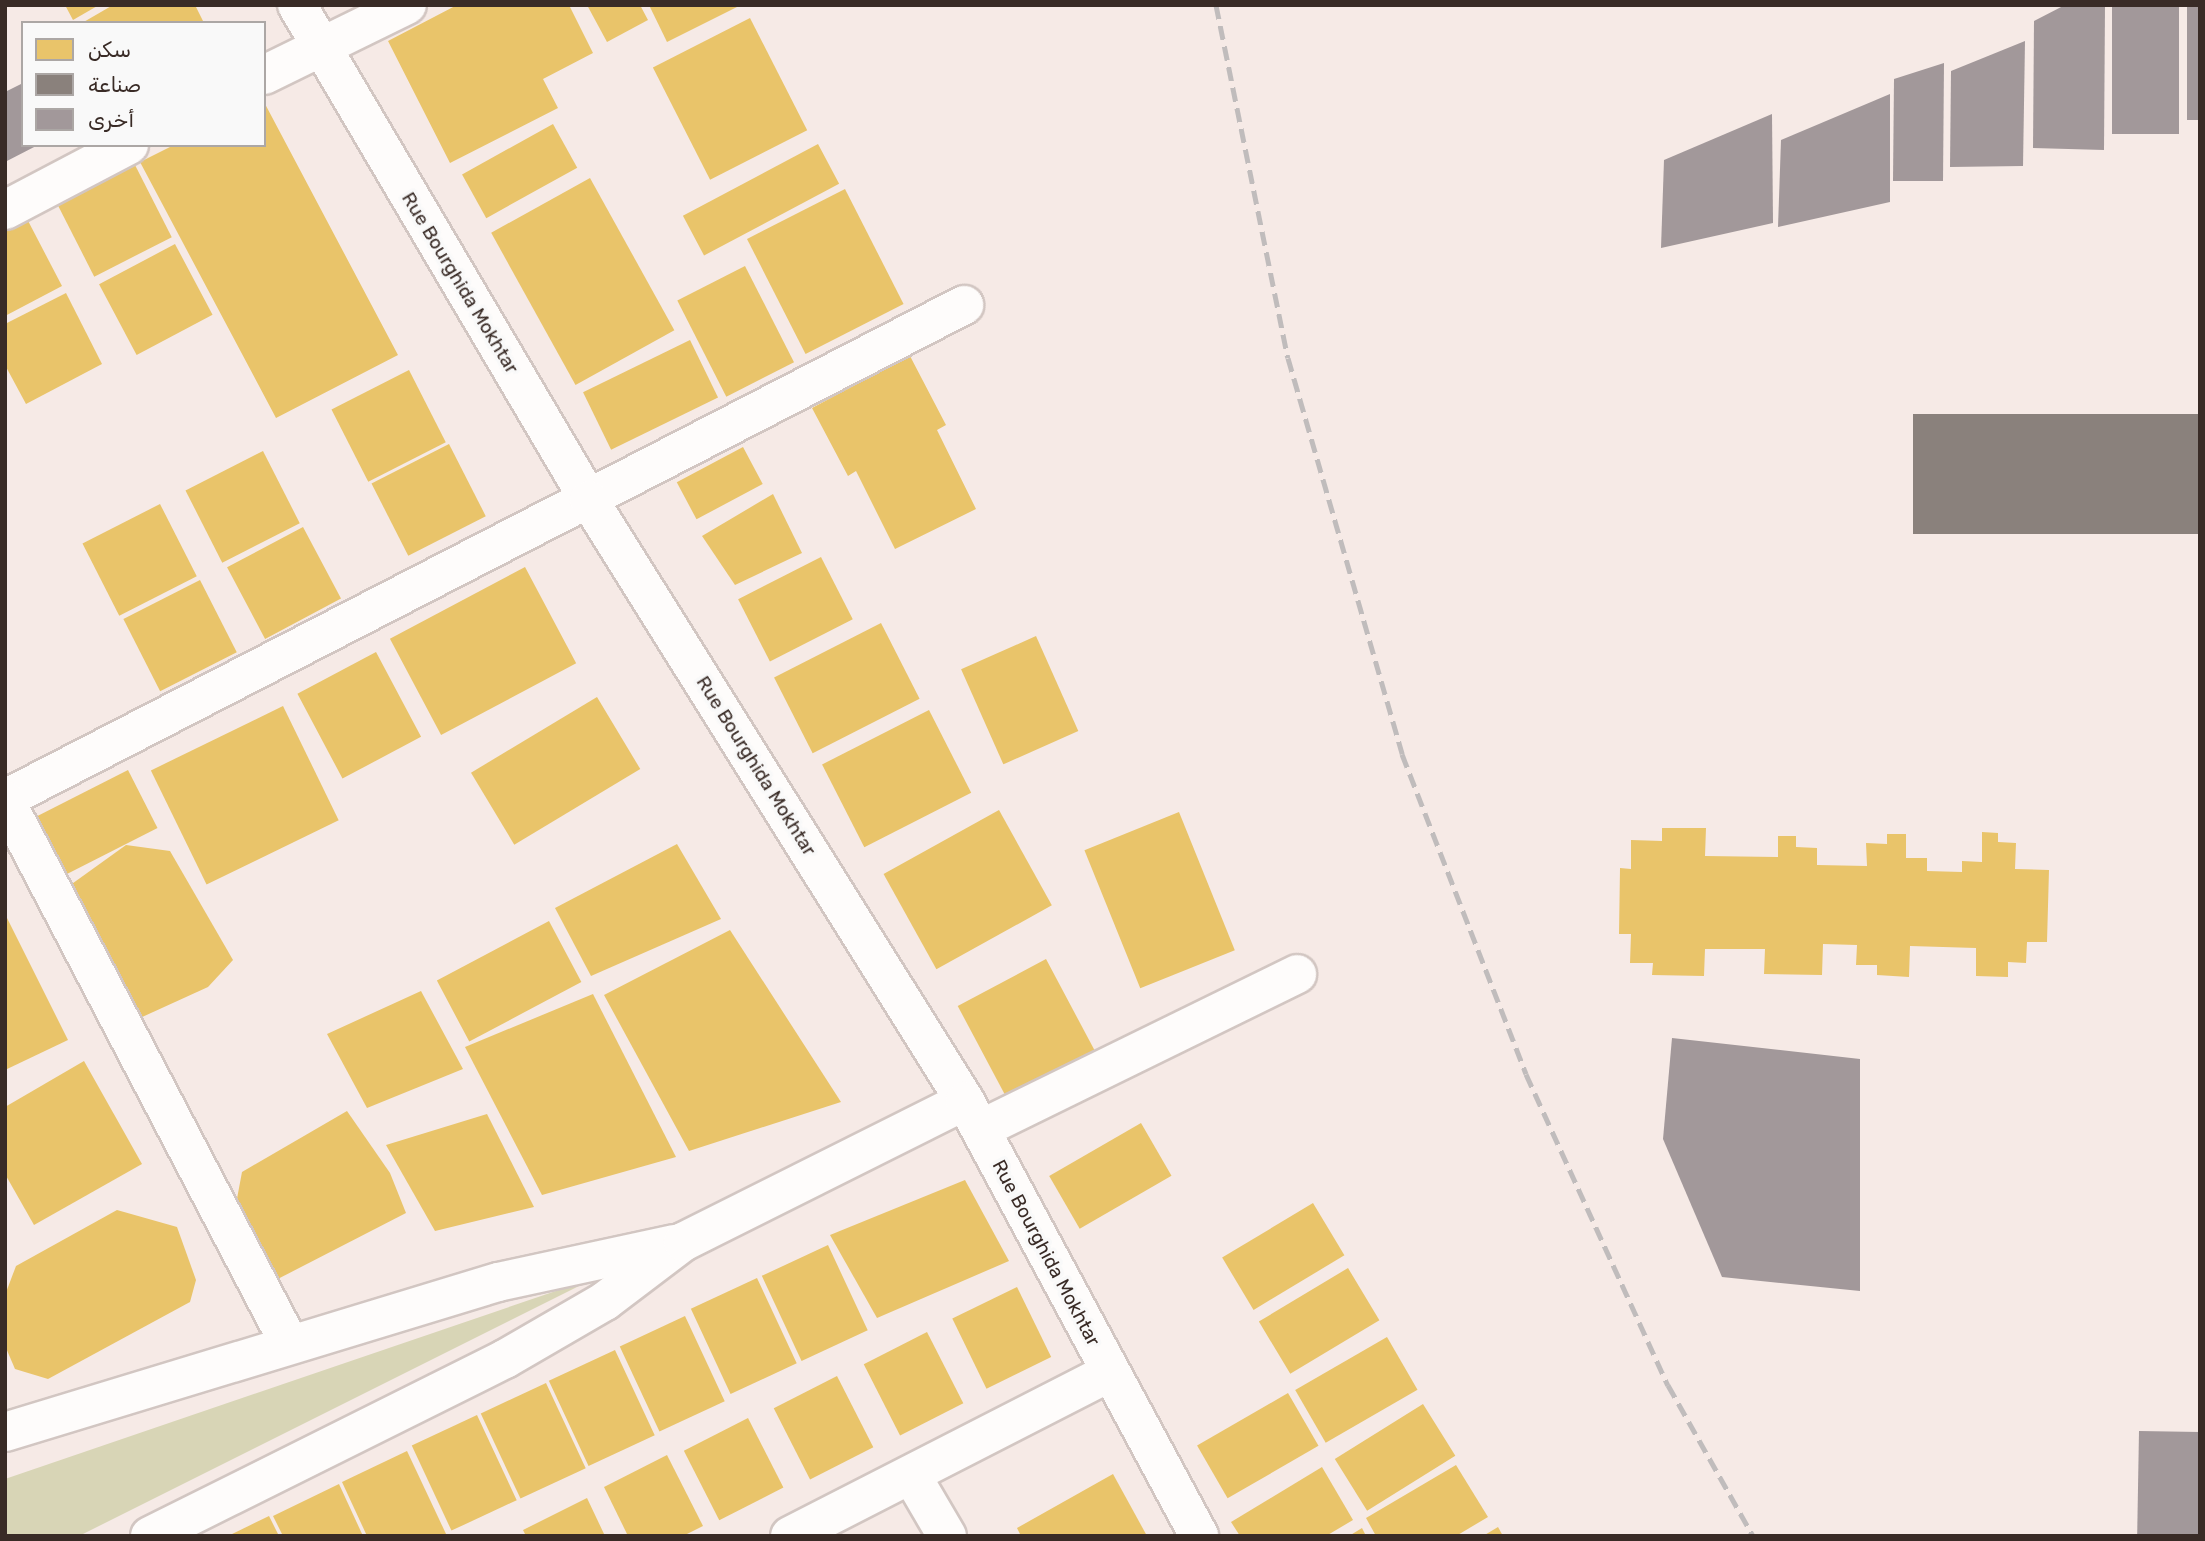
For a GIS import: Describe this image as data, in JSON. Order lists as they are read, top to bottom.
{
  "streets": {
    "street": ["Rue Bourghida Mokhtar"]
  },
  "legend": ["سكن", "صناعة", "أخرى"]
}
